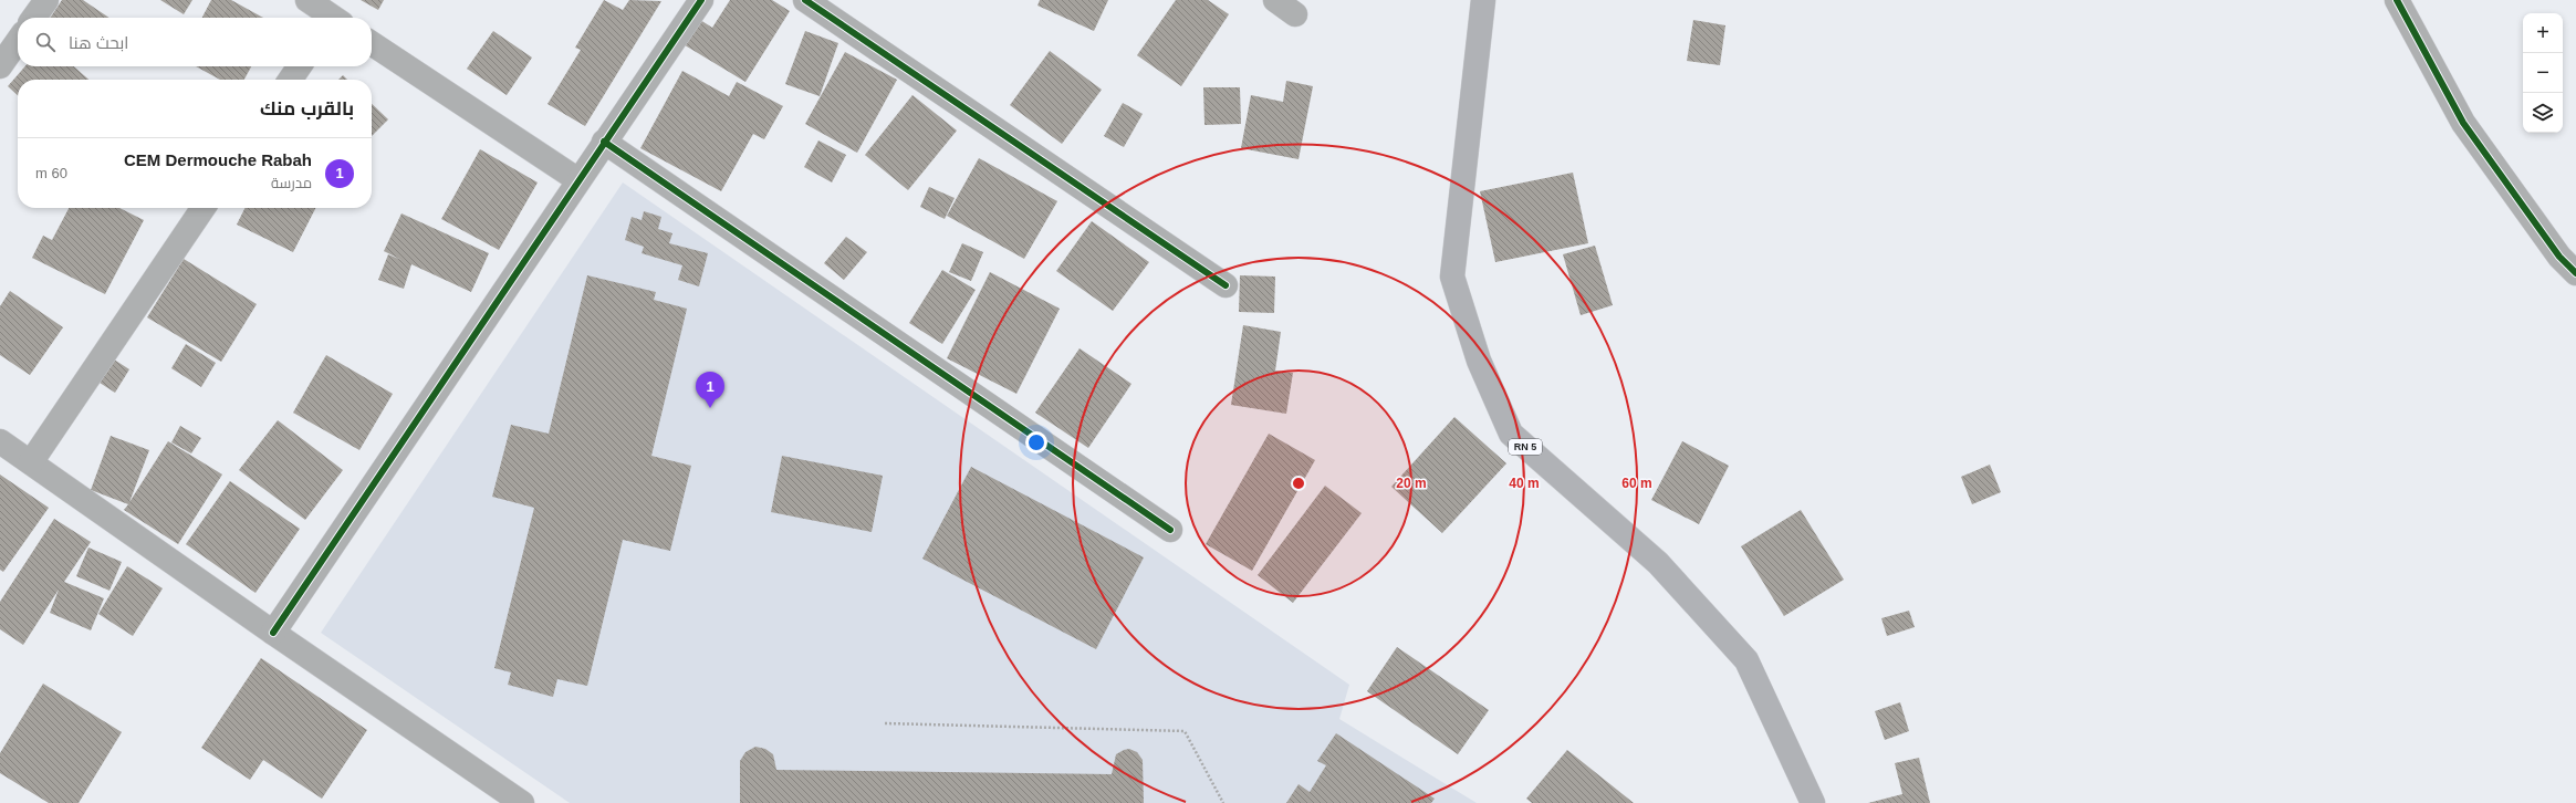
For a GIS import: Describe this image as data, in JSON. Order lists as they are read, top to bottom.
{
  "streets": {
    "main road": ["RN 5"]
  },
  "page": {
    "map_buttons": ["+", "−"],
    "search": "ابحث هنا",
    "heading": "بالقرب منك",
    "list": [
      {
        "mark": "1",
        "name": "CEM Dermouche Rabah",
        "note": "مدرسة",
        "value": "60 m"
      }
    ],
    "pins": "1"
  },
  "rings": ["20 m", "40 m", "60 m"]
}
